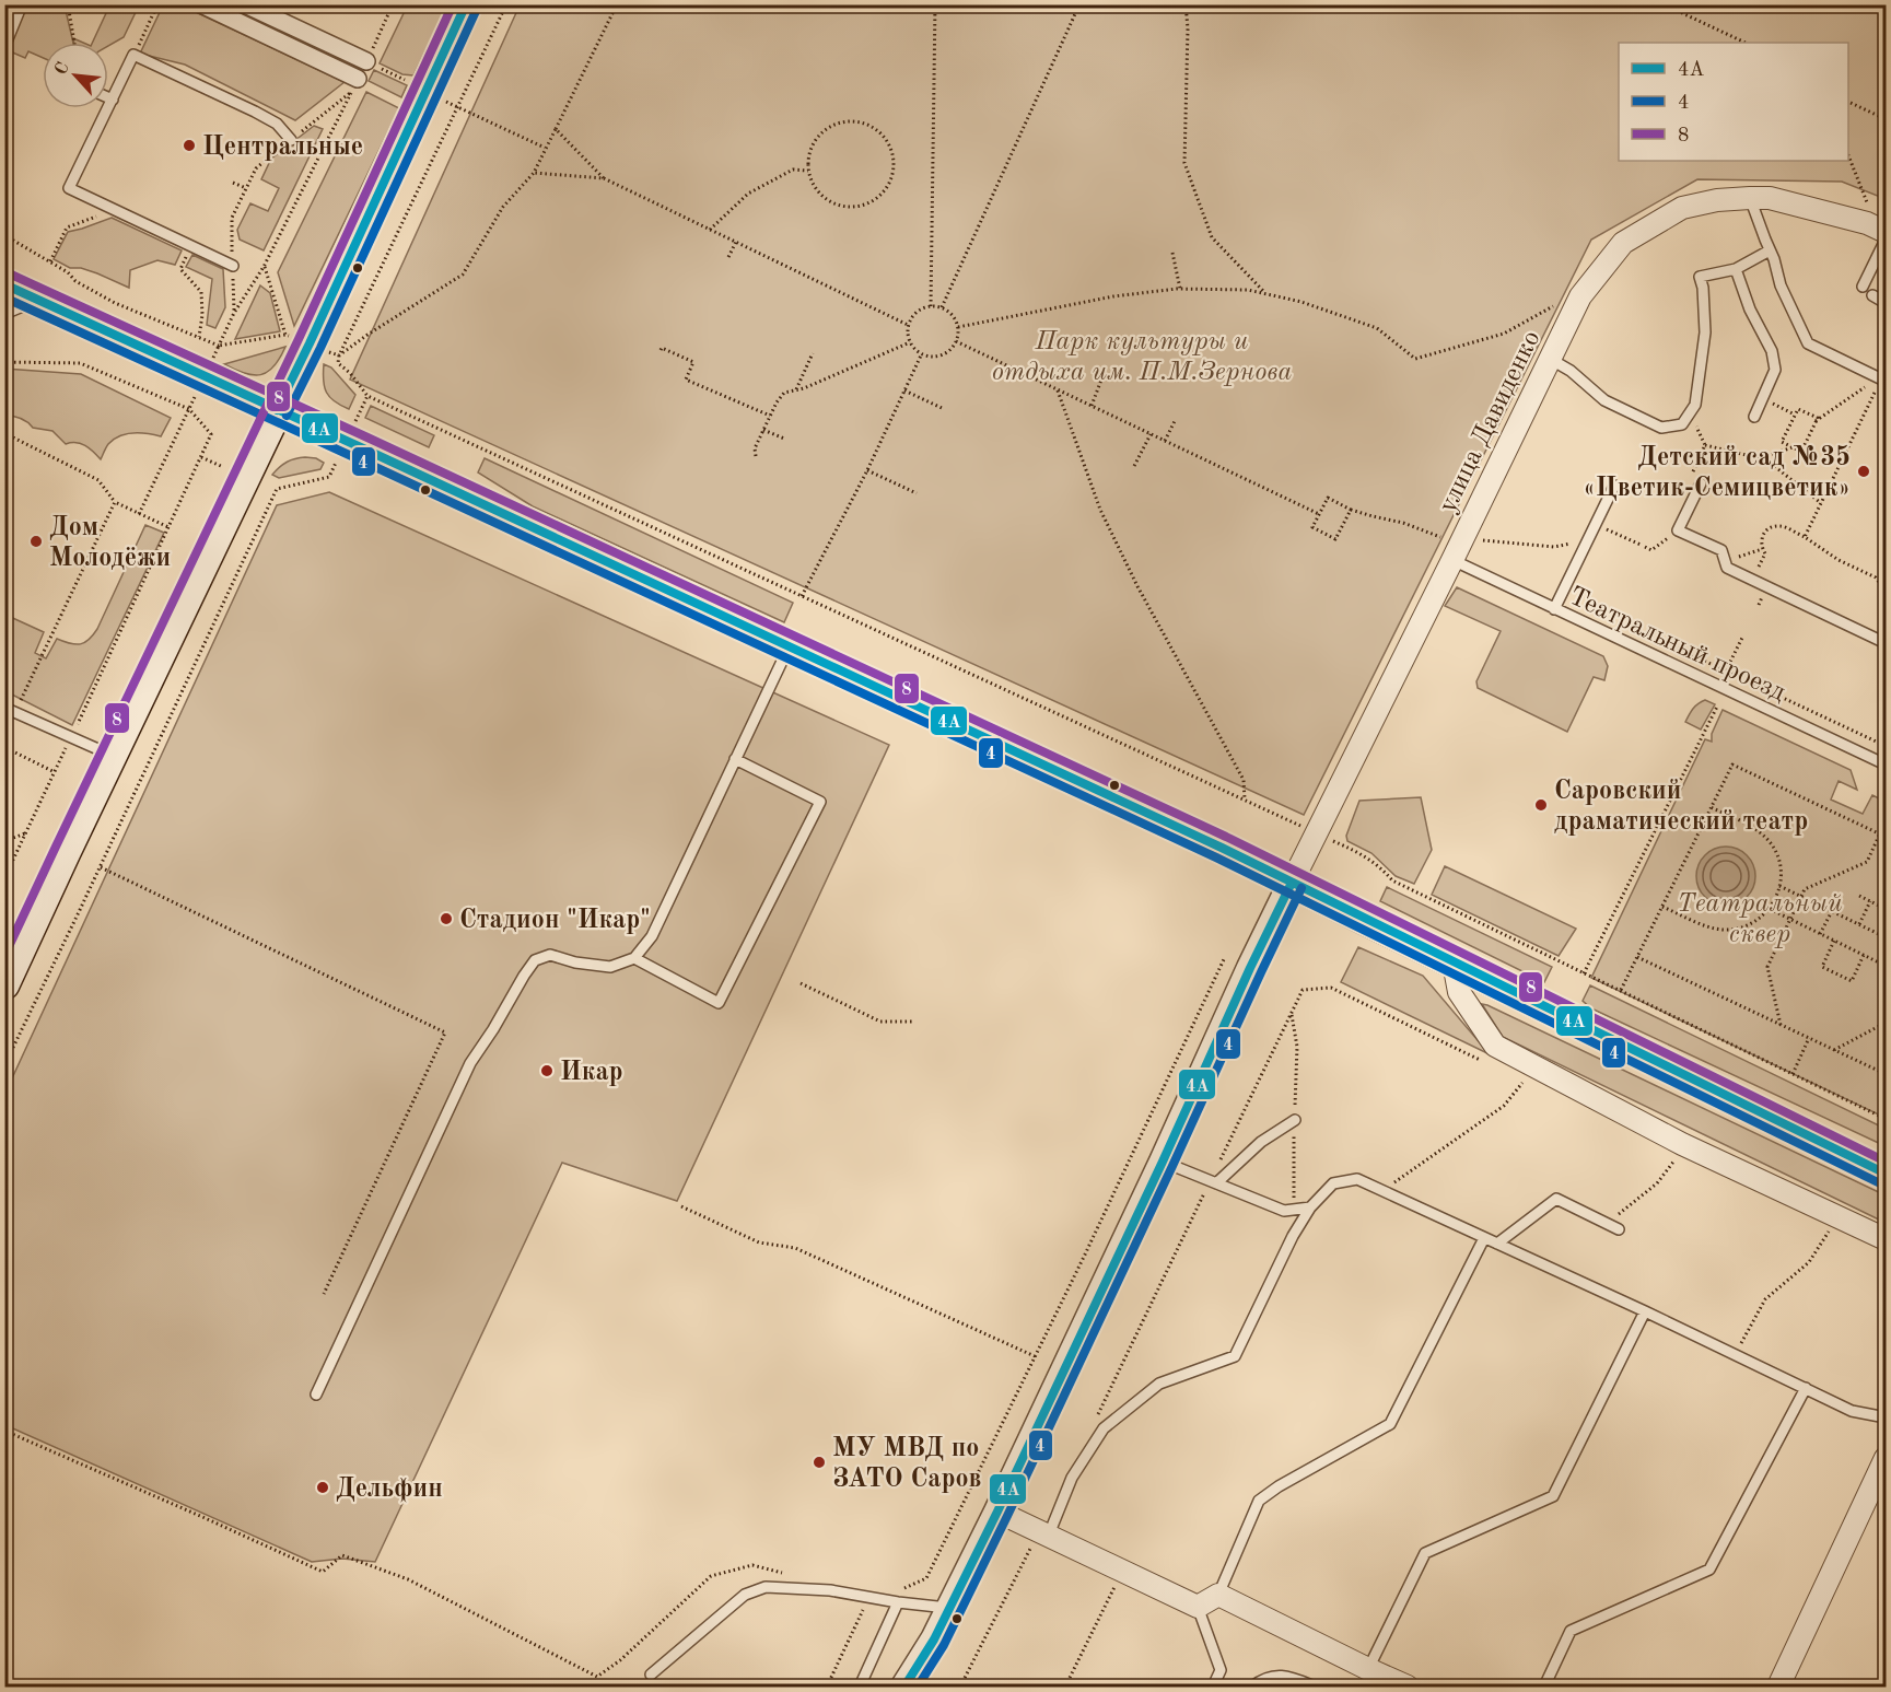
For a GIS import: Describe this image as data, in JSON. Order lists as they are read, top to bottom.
{
  "streets": {
    "street": ["улица Давиденко"],
    "lane": ["Театральный проезд"]
  },
  "crossings": [
    ["улица Давиденко", "Театральный проезд"]
  ],
  "parks": ["Парк культуры и отдыха им. П.М.Зернова", "Театральный сквер"],
  "places": [
    "Центральные",
    "Детский сад №35 «Цветик-Семицветик»",
    "Дом Молодёжи",
    "Саровский драматический театр",
    "Стадион \"Икар\"",
    "Икар",
    "МУ МВД по ЗАТО Саров",
    "Дельфин"
  ],
  "lines": ["transit line 4А", "transit line 8", "transit line 4"],
  "legend": ["4А", "4", "8"],
  "north": "top left"
}
